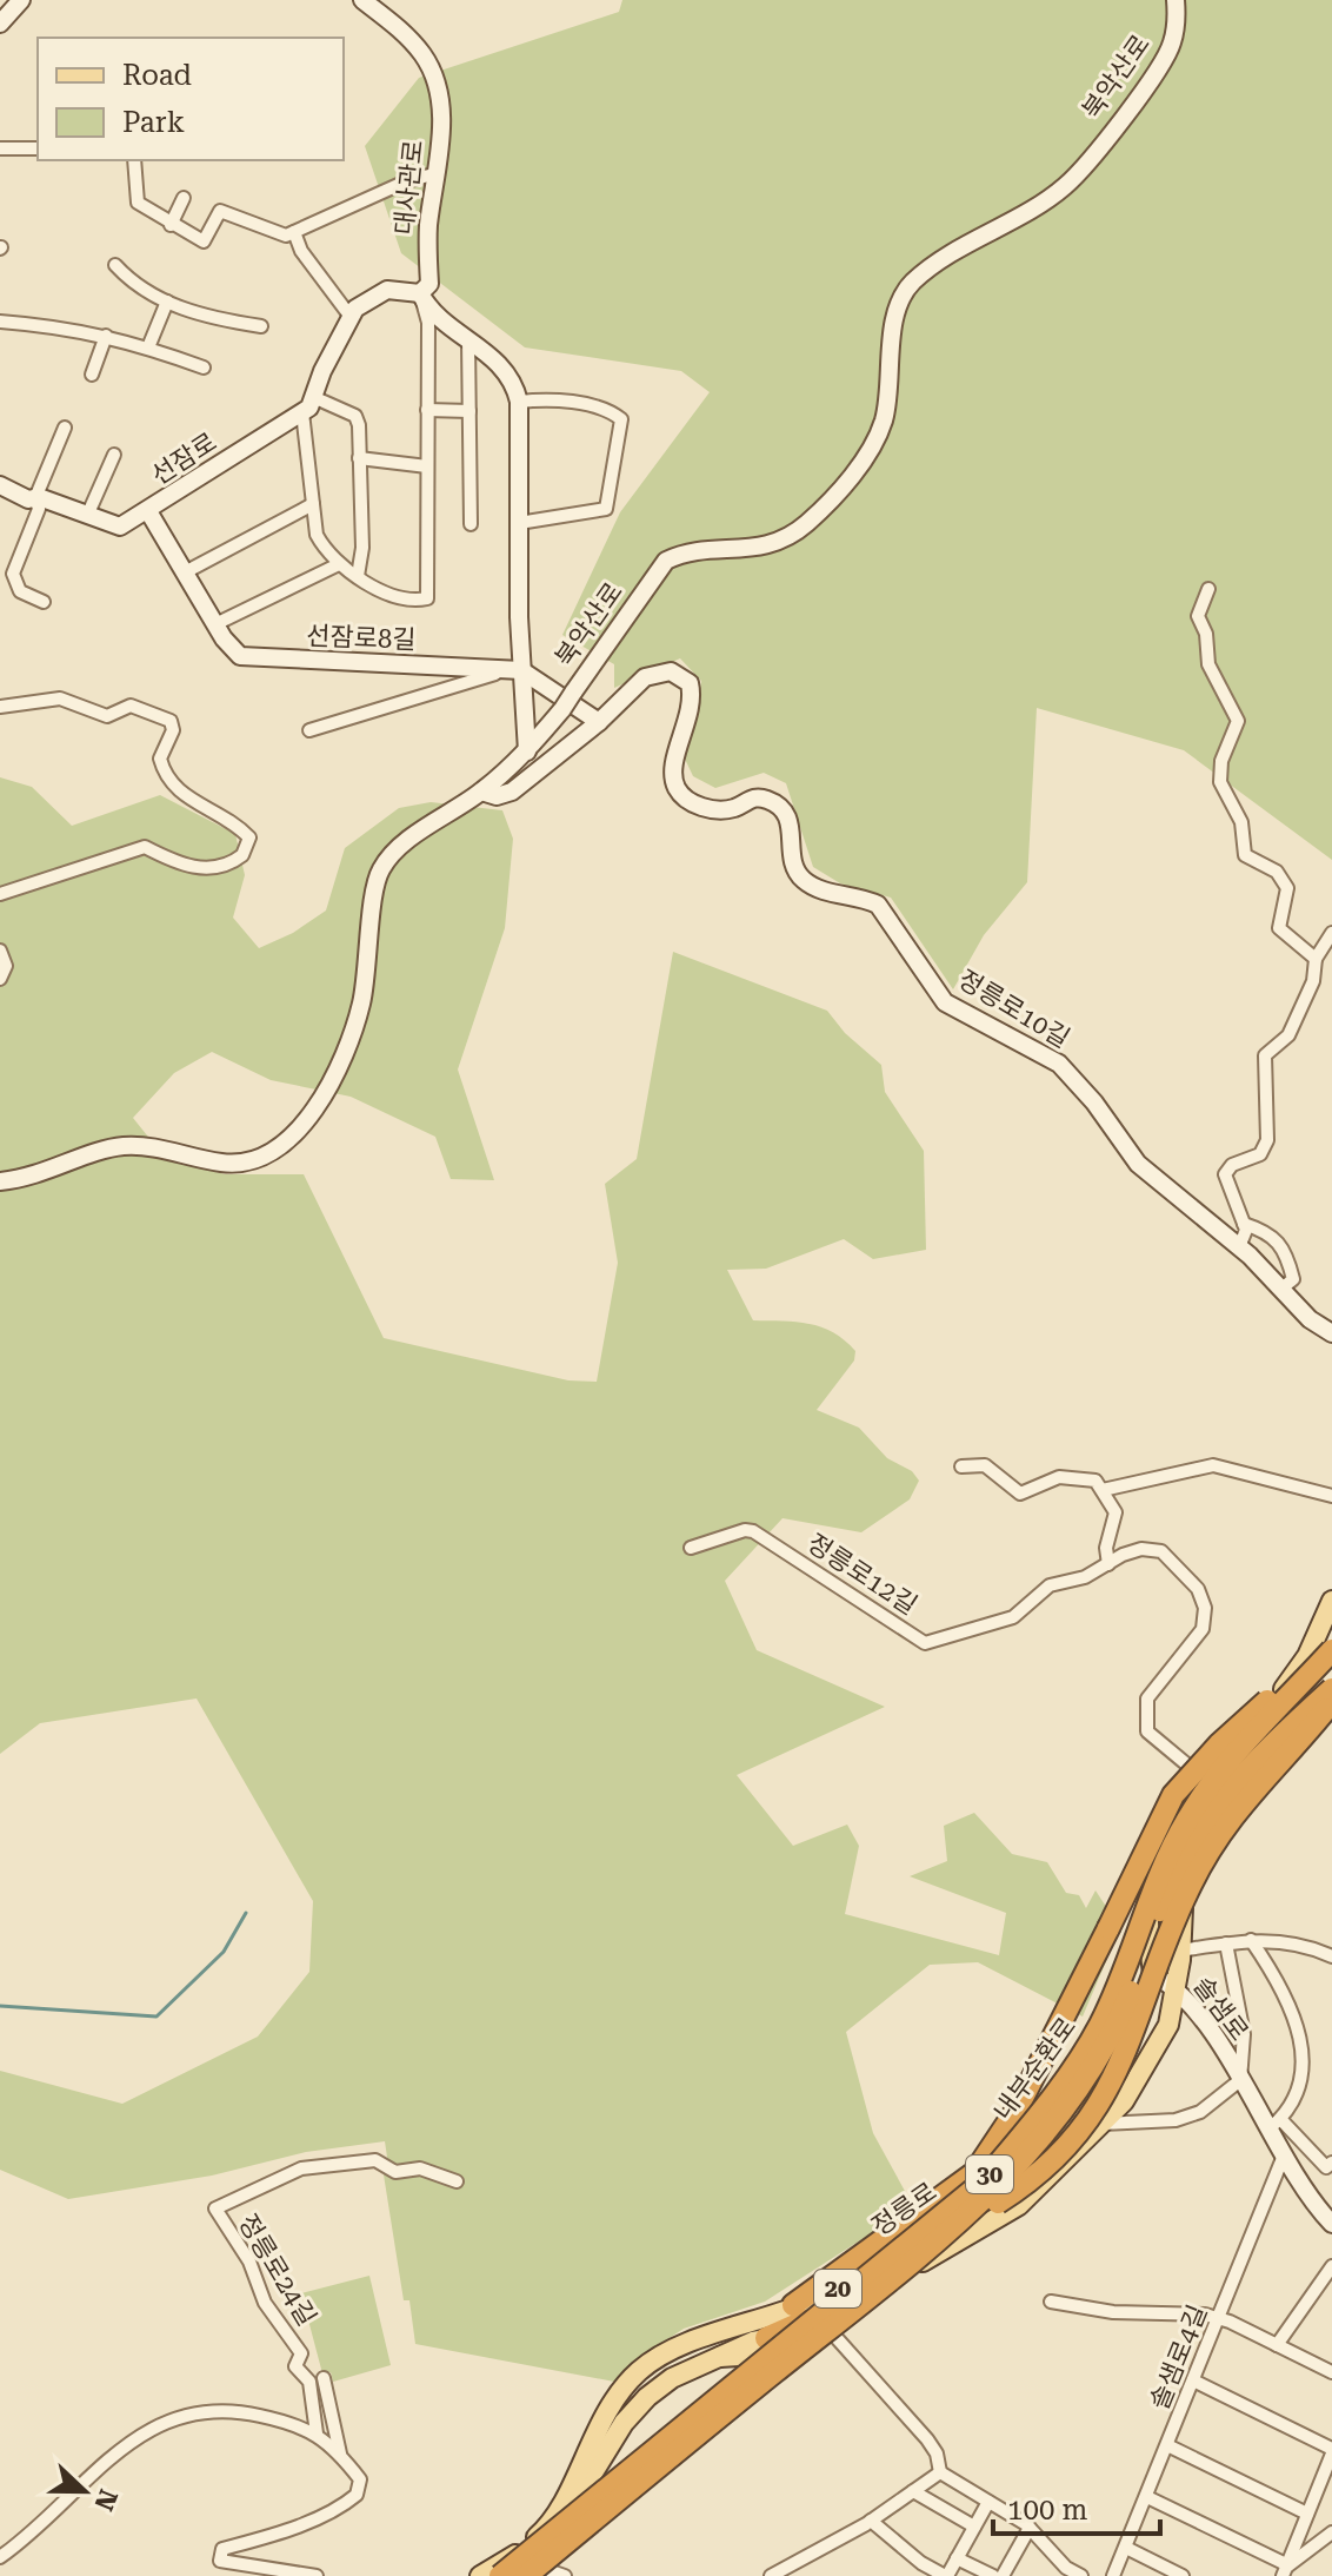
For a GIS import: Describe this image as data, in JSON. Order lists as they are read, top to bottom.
{
  "streets": {
    "highway": ["내부순환로", "30"],
    "main road": ["정릉로", "20"],
    "street": [
      "북악산로",
      "대사관로",
      "선잠로",
      "선잠로8길",
      "정릉로10길",
      "정릉로12길",
      "솔샘로",
      "정릉로24길",
      "솔샘로4길"
    ]
  },
  "crossings": [
    ["선잠로", "선잠로8길"],
    ["정릉로12길", "정릉로"],
    ["솔샘로", "정릉로"],
    ["솔샘로", "솔샘로4길"],
    ["내부순환로", "정릉로"]
  ],
  "legend": ["Road", "Park"],
  "scale_bar": "100 m",
  "north": "right"
}
